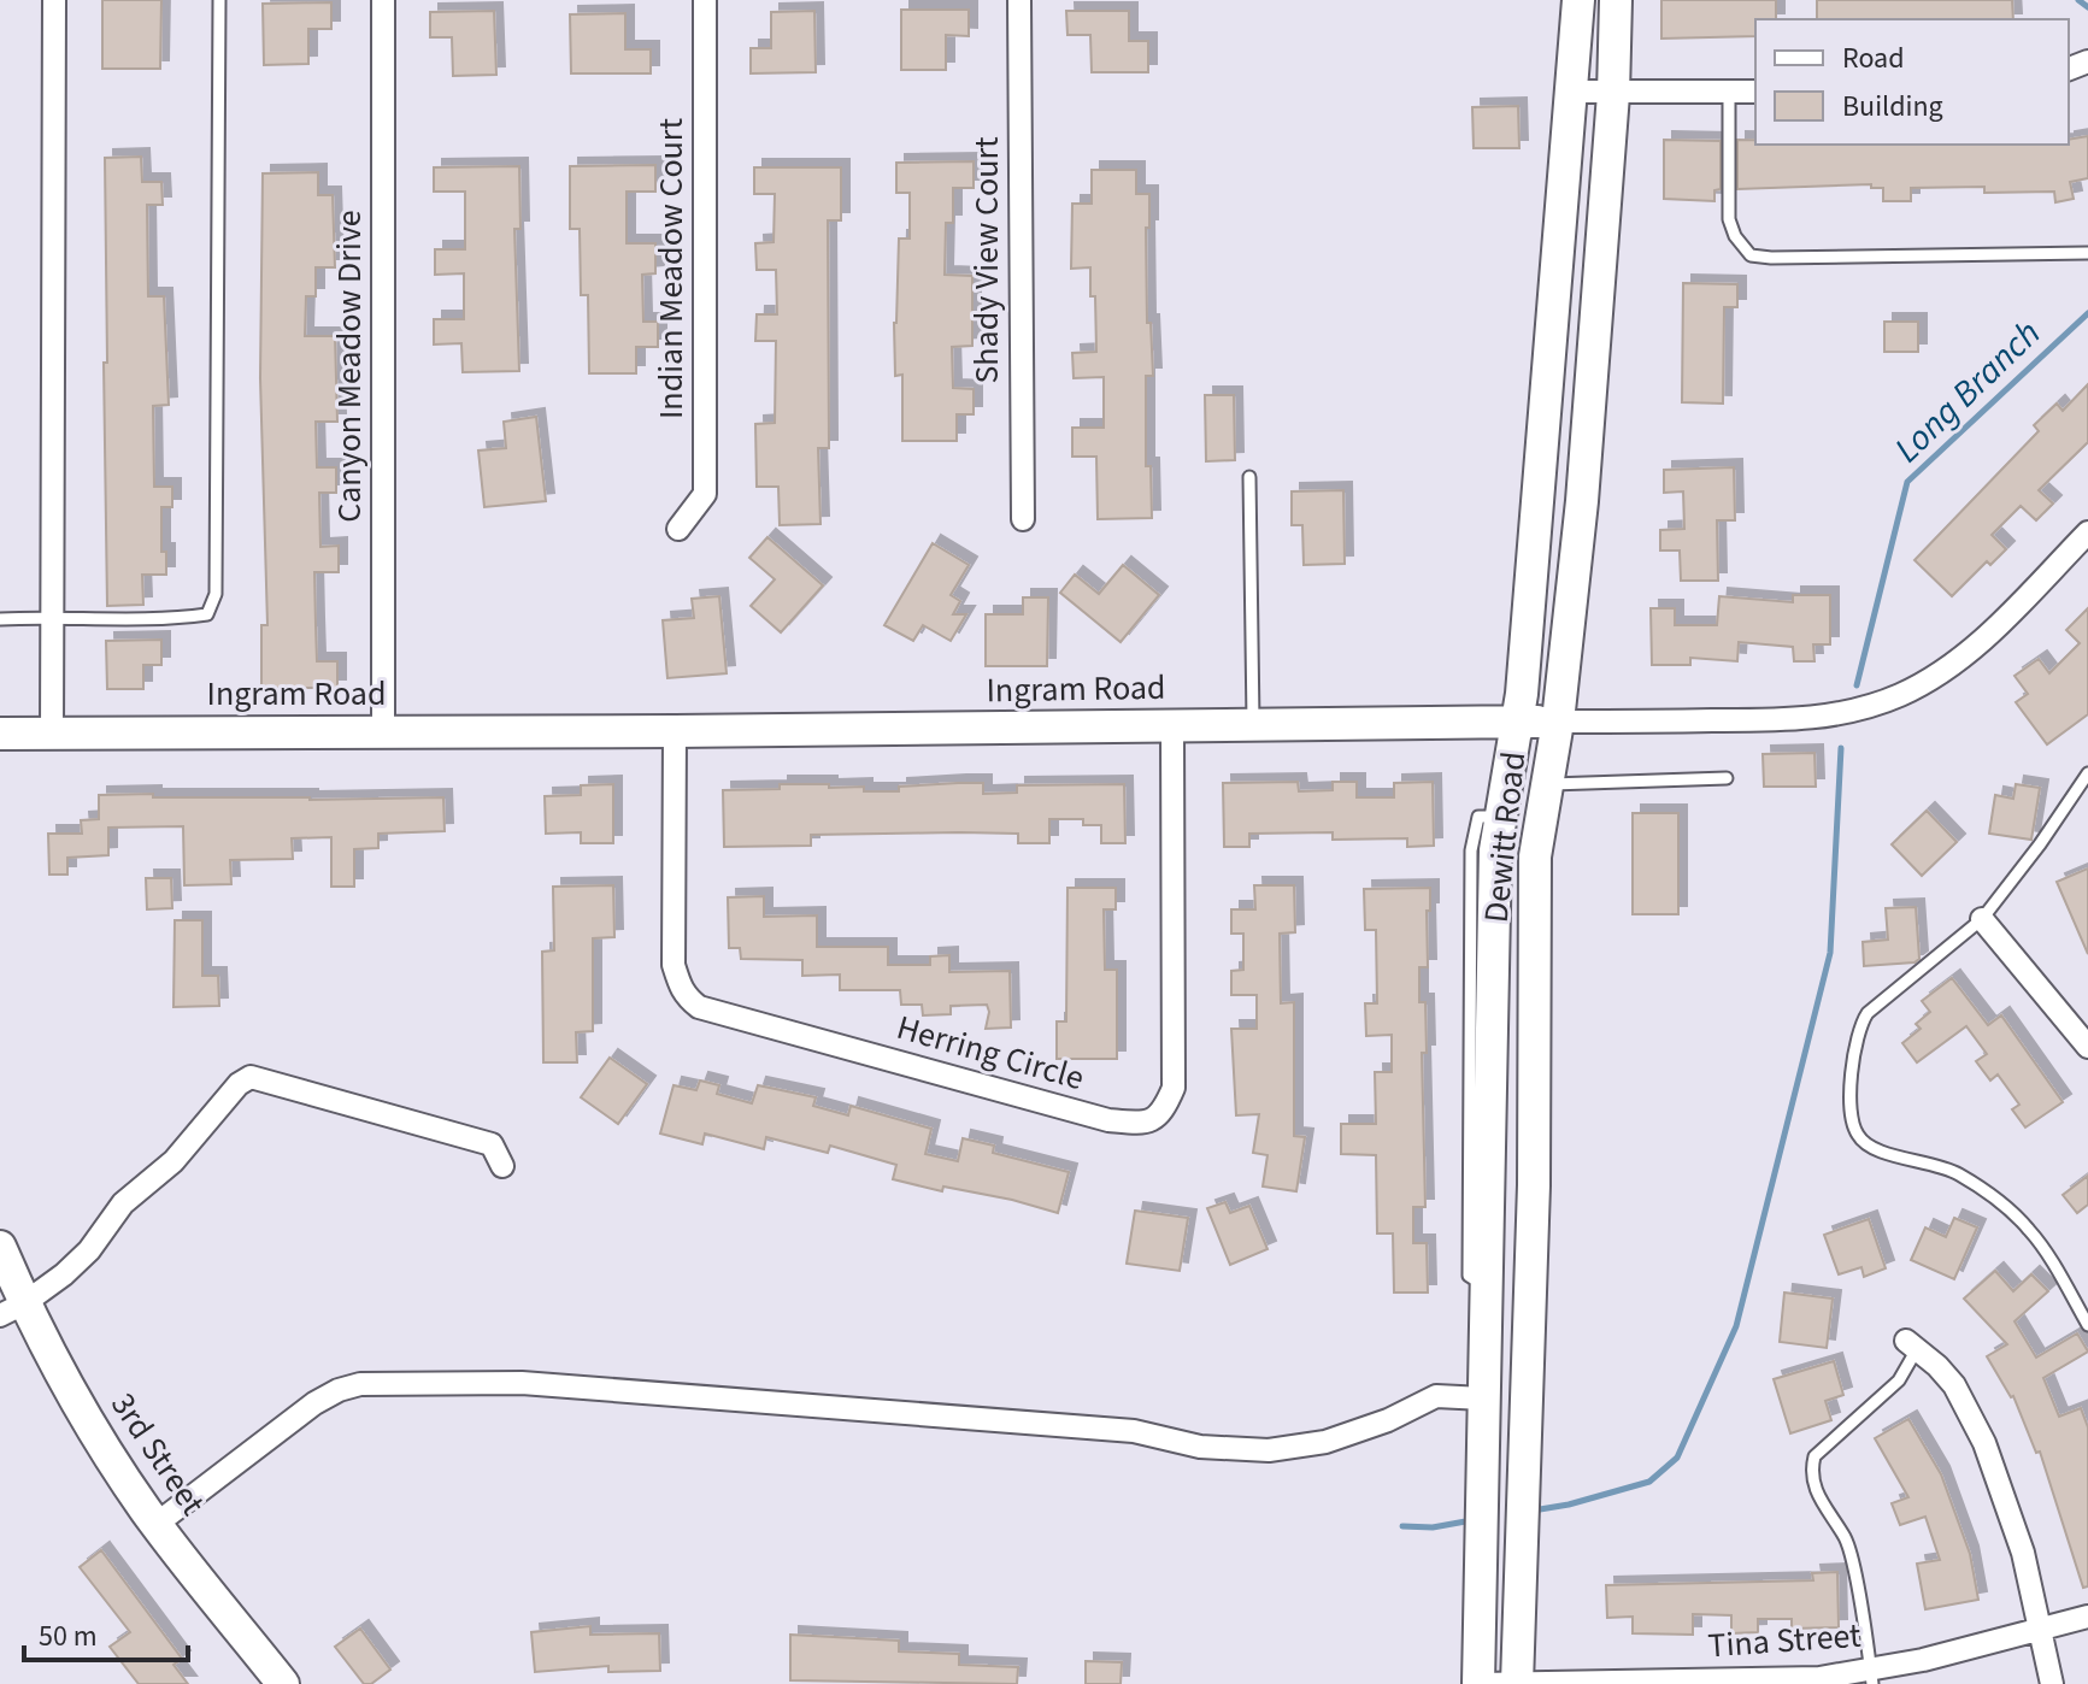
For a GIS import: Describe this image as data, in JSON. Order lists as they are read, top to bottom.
{
  "streets": {
    "main road": ["Ingram Road", "Dewitt Road", "3rd Street"],
    "street": [
      "Shady View Court",
      "Indian Meadow Court",
      "Canyon Meadow Drive",
      "Herring Circle",
      "Tina Street"
    ]
  },
  "crossings": [
    ["Canyon Meadow Drive", "Ingram Road"],
    ["Ingram Road", "Dewitt Road"],
    ["Ingram Road", "Herring Circle"],
    ["Dewitt Road", "Tina Street"]
  ],
  "water": ["Long Branch"],
  "legend": ["Road", "Building"],
  "scale_bar": "50 m"
}
